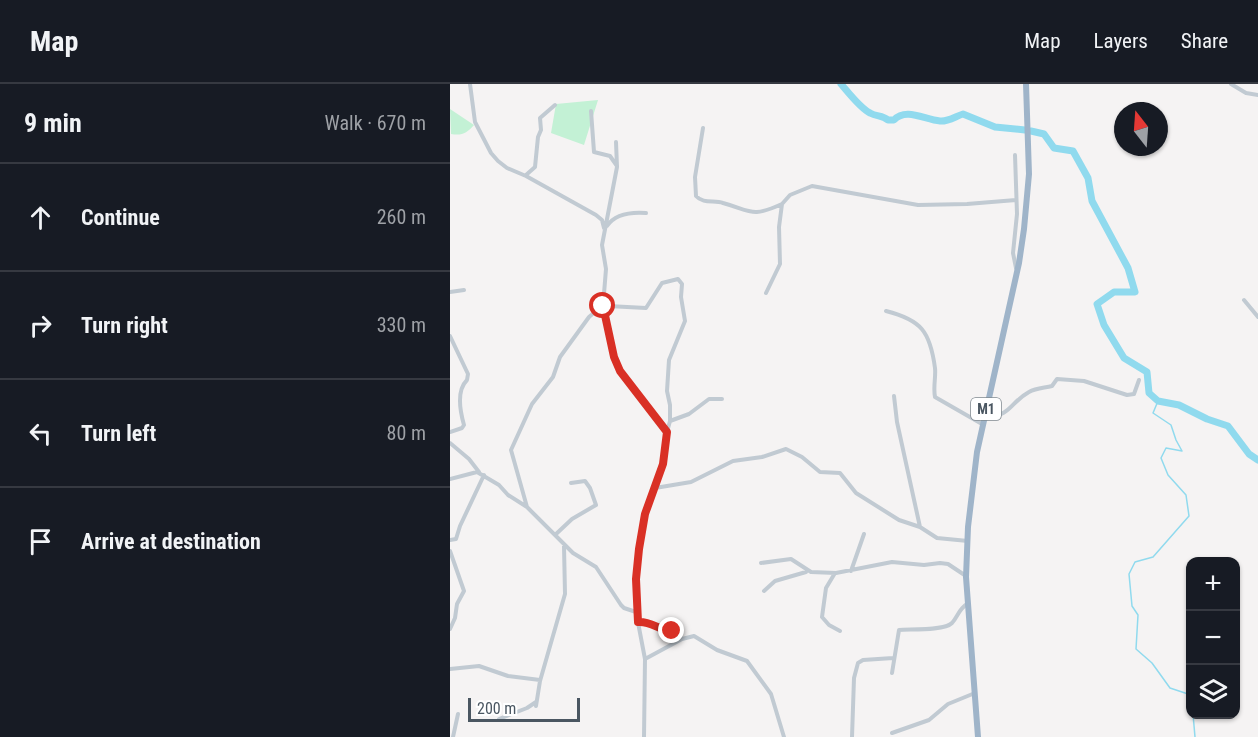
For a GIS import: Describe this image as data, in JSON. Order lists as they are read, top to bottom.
{
  "streets": {
    "highway": ["M1"]
  },
  "scale_bar": "200 m",
  "north": "top",
  "page": {
    "header": "Map",
    "nav": ["Map", "Layers", "Share"],
    "heading": ["9 min", "Walk · 670 m"],
    "list": [
      ["Continue", "260 m"],
      ["Turn right", "330 m"],
      ["Turn left", "80 m"],
      "Arrive at destination"
    ],
    "map_buttons": ["+", "−"],
    "scale": "200 m"
  }
}
